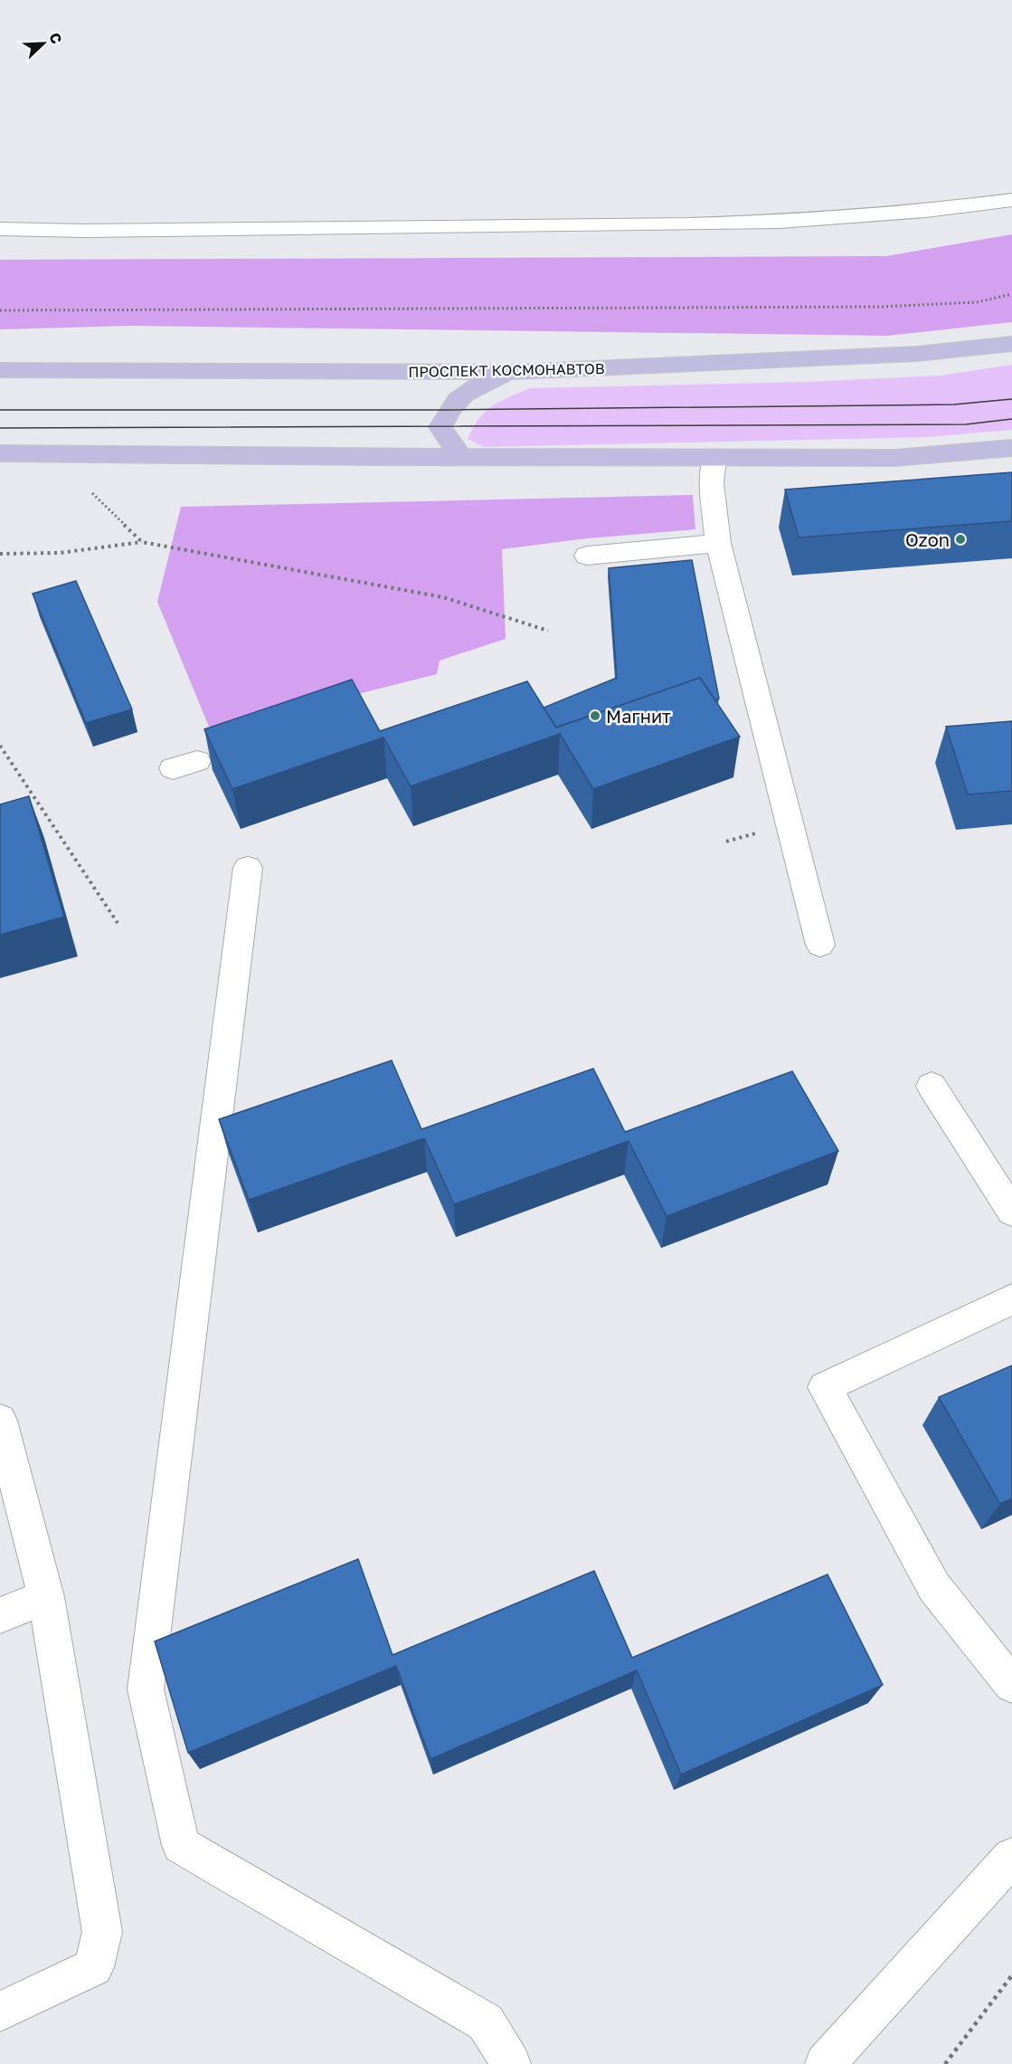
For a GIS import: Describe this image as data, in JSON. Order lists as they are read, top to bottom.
{
  "streets": {
    "main road": ["ПРОСПЕКТ КОСМОНАВТОВ"]
  },
  "places": ["Ozon", "Магнит"],
  "north": "top right"
}
